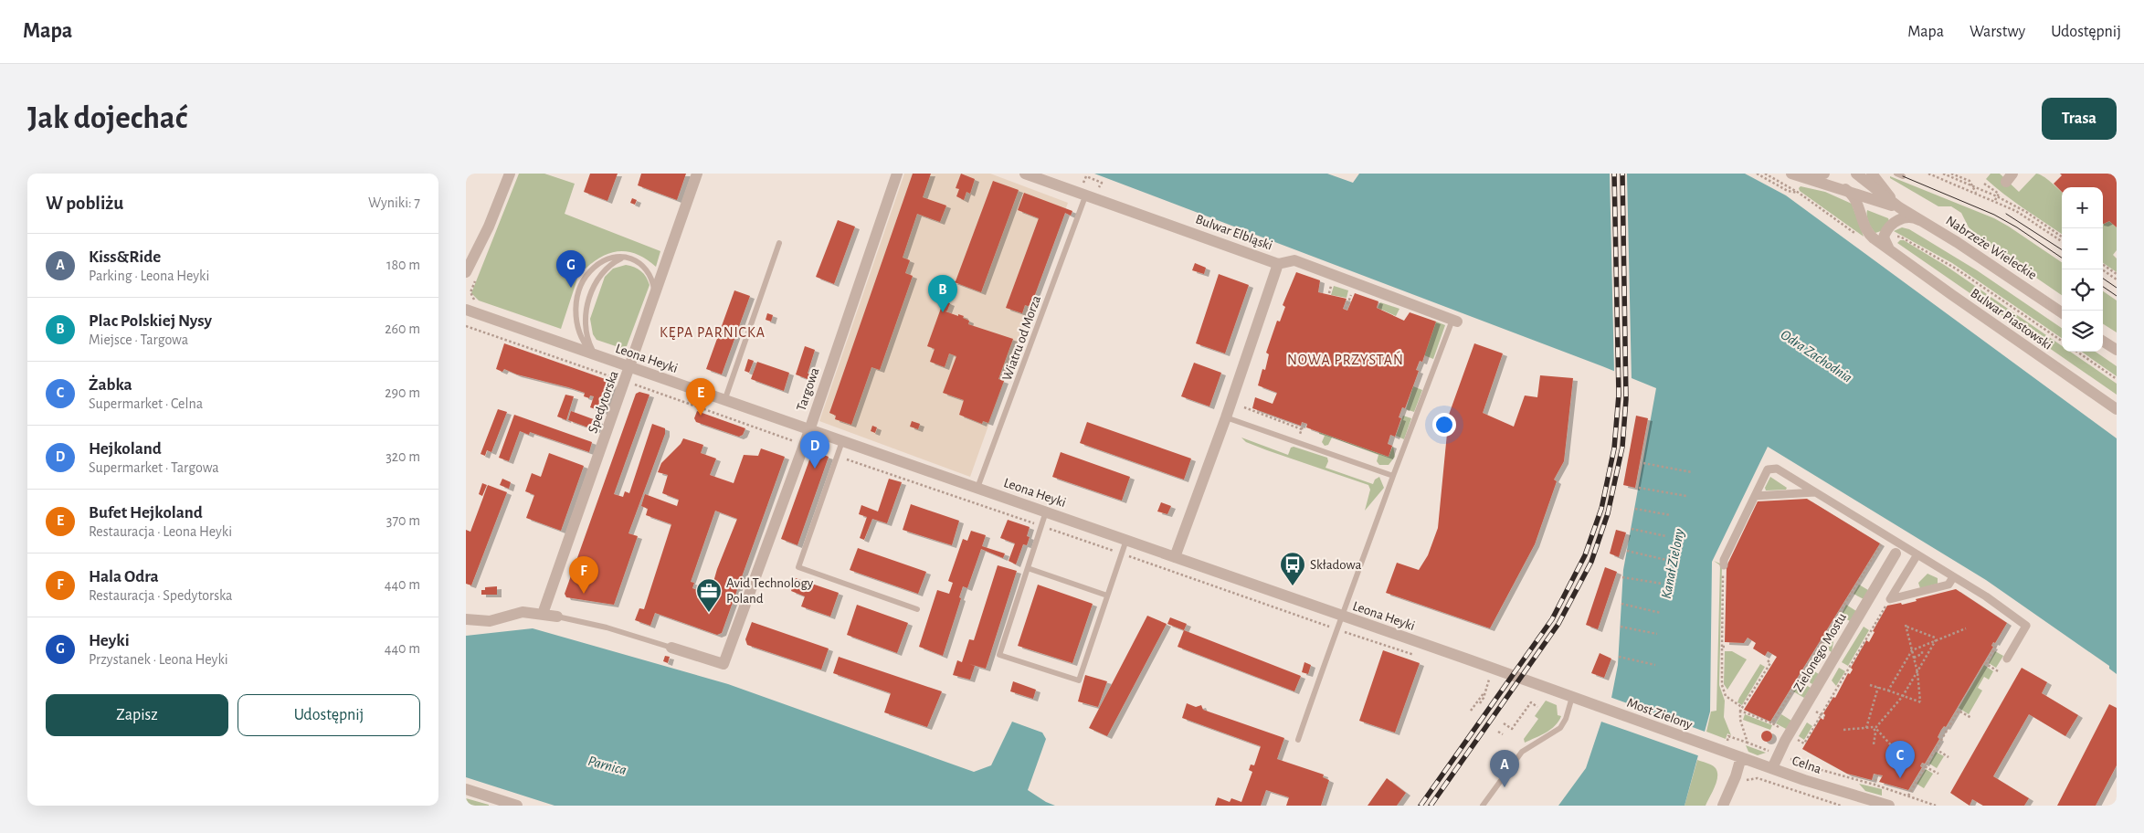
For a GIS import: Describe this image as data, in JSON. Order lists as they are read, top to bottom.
{
  "streets": {
    "street": [
      "Bulwar Elbląski",
      "Nabrzeże Wieleckie",
      "Bulwar Piastowski",
      "Leona Heyki",
      "Targowa",
      "Spedytorska",
      "Zielonego Mostu",
      "Most Zielony",
      "Celna"
    ],
    "lane": ["Wiatru od Morza"]
  },
  "crossings": [
    ["Bulwar Elbląski", "Wiatru od Morza"],
    ["Nabrzeże Wieleckie", "Bulwar Piastowski"],
    ["Wiatru od Morza", "Leona Heyki"],
    ["Leona Heyki", "Targowa"],
    ["Leona Heyki", "Spedytorska"],
    ["Leona Heyki", "Most Zielony"],
    ["Zielonego Mostu", "Celna"],
    ["Most Zielony", "Celna"]
  ],
  "districts": ["KĘPA PARNICKA", "NOWA PRZYSTAŃ"],
  "water": ["Odra Zachodnia", "Kanał Zielony", "Parnica"],
  "places": {
    "bus stop": ["Składowa"],
    "office": ["Avid Technology Poland"]
  },
  "page": {
    "header": "Mapa",
    "nav": ["Mapa", "Warstwy", "Udostępnij"],
    "buttons": [
      "Trasa",
      ["Zapisz", "Udostępnij"]
    ],
    "title": "Jak dojechać",
    "heading": ["W pobliżu", "Wyniki: 7"],
    "map_buttons": ["+", "−"],
    "list": [
      {
        "mark": "A",
        "name": "Kiss&Ride",
        "note": "Parking · Leona Heyki",
        "value": "180 m"
      },
      {
        "mark": "B",
        "name": "Plac Polskiej Nysy",
        "note": "Miejsce · Targowa",
        "value": "260 m"
      },
      {
        "mark": "C",
        "name": "Żabka",
        "note": "Supermarket · Celna",
        "value": "290 m"
      },
      {
        "mark": "D",
        "name": "Hejkoland",
        "note": "Supermarket · Targowa",
        "value": "320 m"
      },
      {
        "mark": "E",
        "name": "Bufet Hejkoland",
        "note": "Restauracja · Leona Heyki",
        "value": "370 m"
      },
      {
        "mark": "F",
        "name": "Hala Odra",
        "note": "Restauracja · Spedytorska",
        "value": "440 m"
      },
      {
        "mark": "G",
        "name": "Heyki",
        "note": "Przystanek · Leona Heyki",
        "value": "440 m"
      }
    ],
    "pins": [
      "G",
      "B",
      "E",
      "D",
      "F",
      "C",
      "A"
    ]
  }
}
